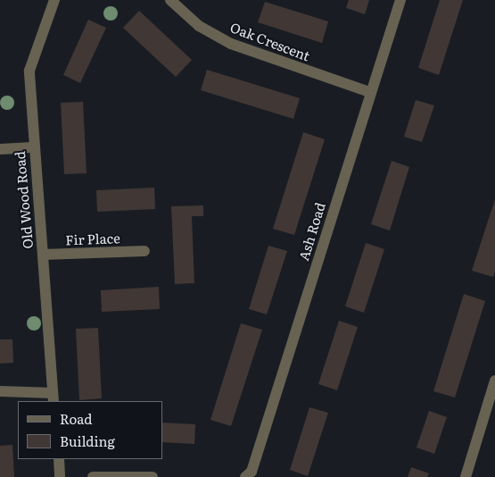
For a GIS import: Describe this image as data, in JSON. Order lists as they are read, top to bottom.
{
  "streets": {
    "street": [
      "Oak Crescent",
      "Old Wood Road",
      "Ash Road",
      "Fir Place"
    ]
  },
  "crossings": [
    ["Oak Crescent", "Ash Road"],
    ["Old Wood Road", "Fir Place"]
  ],
  "legend": ["Road", "Building"]
}
